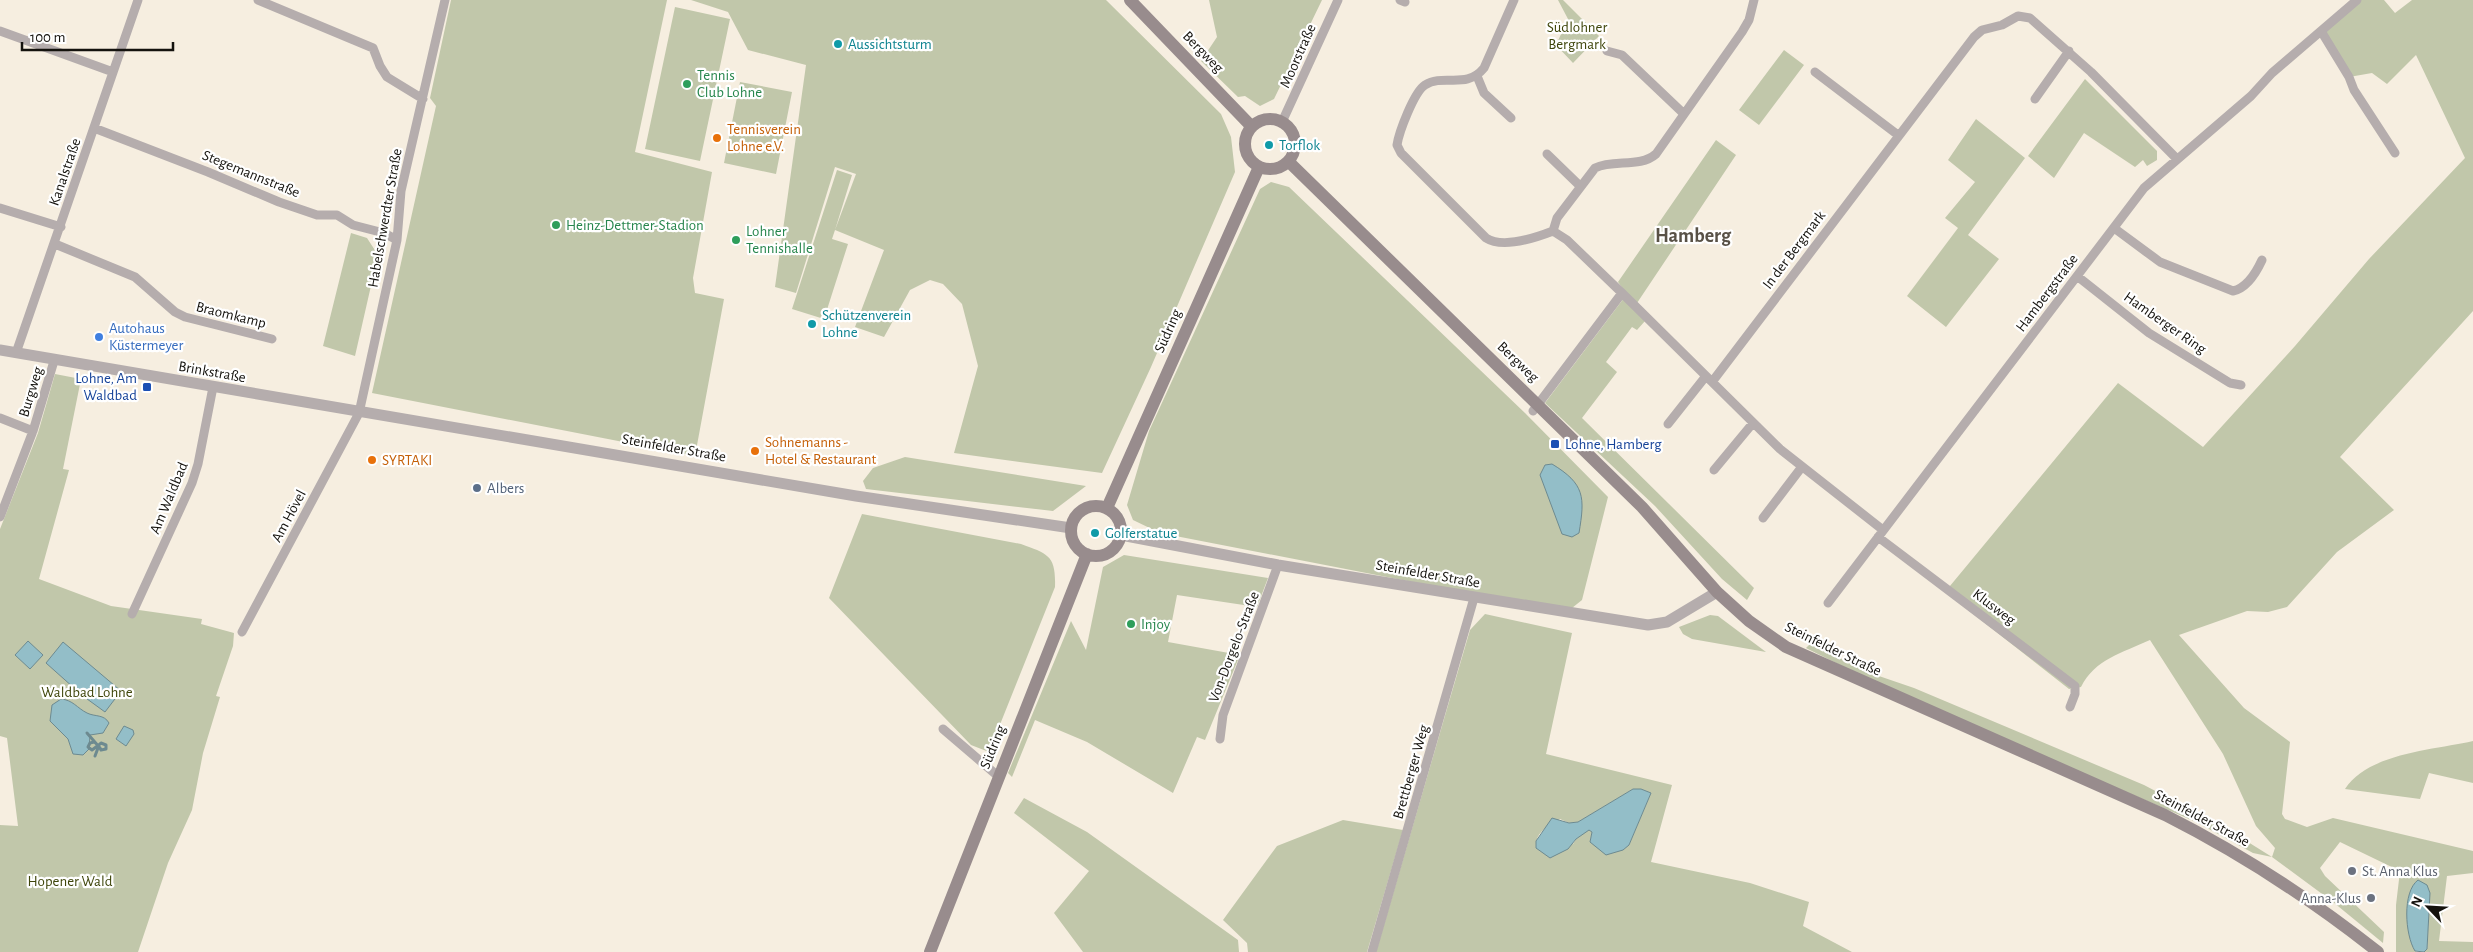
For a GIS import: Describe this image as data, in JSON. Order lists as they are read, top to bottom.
{
  "streets": {
    "main road": ["Bergweg", "Südring", "Steinfelder Straße"],
    "street": [
      "Moorstraße",
      "Kanalstraße",
      "Stegemannstraße",
      "Habelschwerdter Straße",
      "In der Bergmark",
      "Hambergstraße",
      "Braomkamp",
      "Hamberger Ring",
      "Brinkstraße",
      "Burgweg",
      "Am Waldbad",
      "Am Hövel",
      "Klusweg",
      "Von-Dorgelo-Straße",
      "Brettberger Weg"
    ]
  },
  "crossings": [
    ["Bergweg", "Moorstraße"],
    ["Bergweg", "Südring"],
    ["Bergweg", "Steinfelder Straße"],
    ["Moorstraße", "Südring"],
    ["Kanalstraße", "Stegemannstraße"],
    ["Kanalstraße", "Braomkamp"],
    ["Kanalstraße", "Brinkstraße"],
    ["Stegemannstraße", "Habelschwerdter Straße"],
    ["Habelschwerdter Straße", "Brinkstraße"],
    ["Habelschwerdter Straße", "Steinfelder Straße"],
    ["Habelschwerdter Straße", "Am Hövel"],
    ["In der Bergmark", "Hambergstraße"],
    ["Hambergstraße", "Hamberger Ring"],
    ["Hambergstraße", "Klusweg"],
    ["Südring", "Steinfelder Straße"],
    ["Brinkstraße", "Burgweg"],
    ["Brinkstraße", "Steinfelder Straße"],
    ["Brinkstraße", "Am Waldbad"],
    ["Brinkstraße", "Am Hövel"],
    ["Steinfelder Straße", "Am Hövel"],
    ["Steinfelder Straße", "Von-Dorgelo-Straße"],
    ["Steinfelder Straße", "Brettberger Weg"]
  ],
  "districts": ["Hamberg"],
  "parks": ["Südlohner Bergmark", "Waldbad Lohne", "Hopener Wald"],
  "places": {
    "other": [
      "Aussichtsturm",
      "Tennis Club Lohne",
      "Tennisverein Lohne e.V.",
      "Torflok",
      "Heinz-Dettmer-Stadion",
      "Lohner Tennishalle",
      "Schützenverein Lohne",
      "Autohaus Küstermeyer",
      "Sohnemanns - Hotel & Restaurant",
      "SYRTAKI",
      "Albers",
      "Golferstatue",
      "Injoy",
      "St. Anna Klus",
      "Anna-Klus"
    ],
    "transit": ["Lohne, Am Waldbad", "Lohne, Hamberg"]
  },
  "scale_bar": "100 m",
  "north": "top left"
}
